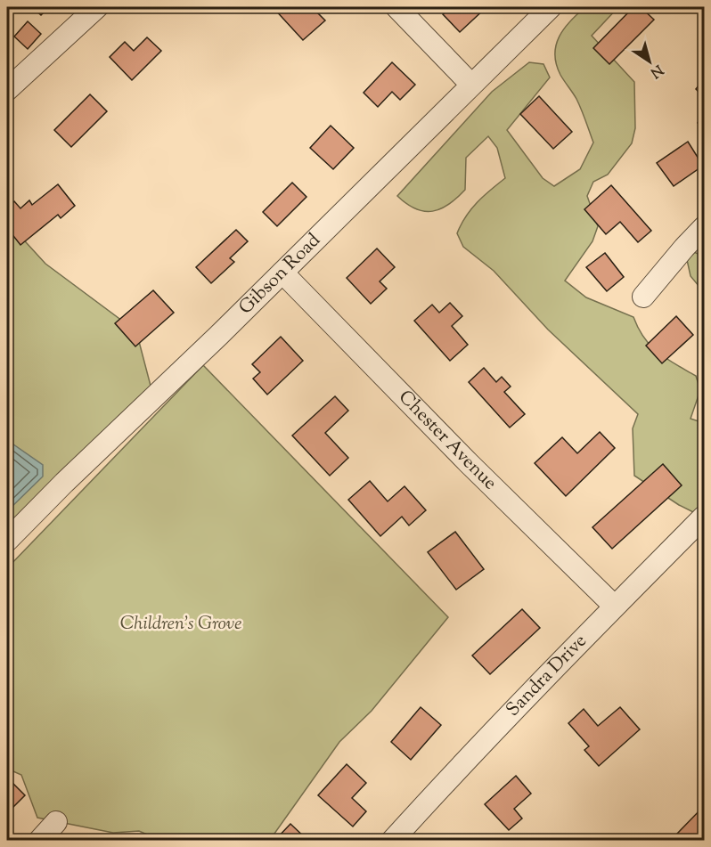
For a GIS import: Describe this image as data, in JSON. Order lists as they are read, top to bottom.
{
  "streets": {
    "street": ["Gibson Road", "Chester Avenue", "Sandra Drive"]
  },
  "crossings": [
    ["Gibson Road", "Chester Avenue"],
    ["Chester Avenue", "Sandra Drive"]
  ],
  "parks": ["Children's Grove"],
  "north": "bottom right"
}
